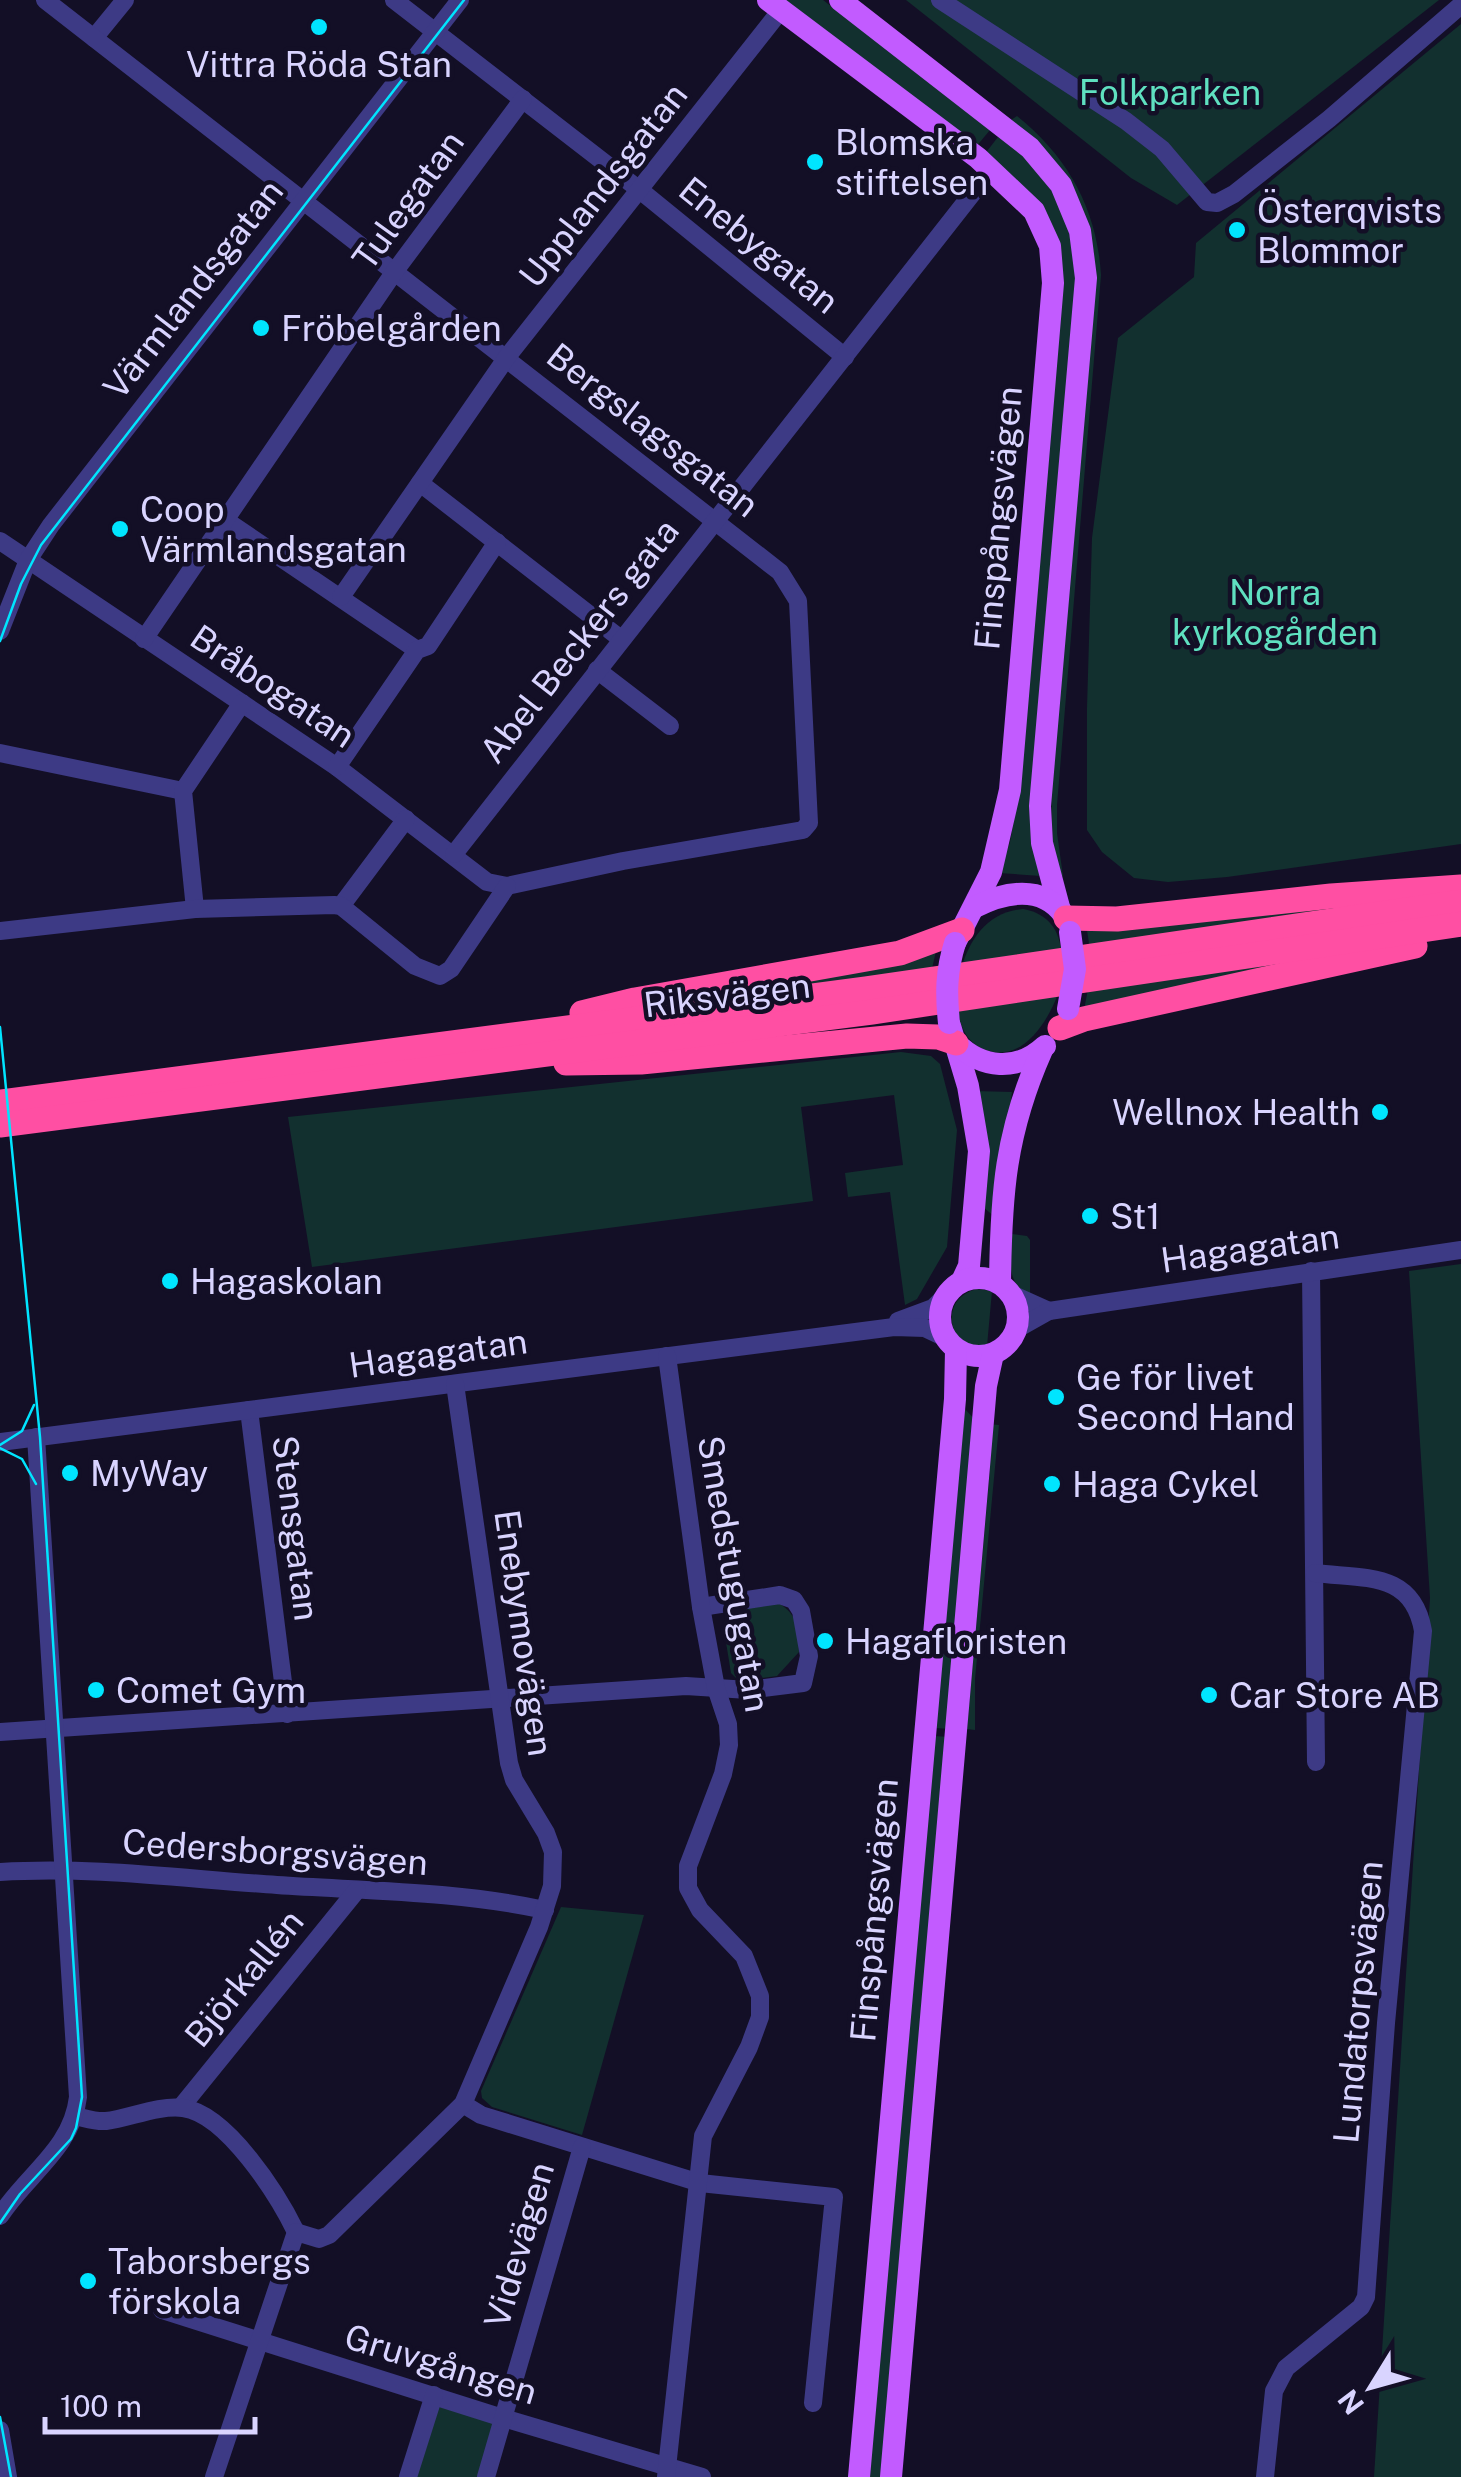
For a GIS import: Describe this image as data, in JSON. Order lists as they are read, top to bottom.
{
  "streets": {
    "highway": ["Riksvägen"],
    "main road": ["Finspångsvägen"],
    "street": [
      "Upplandsgatan",
      "Tulegatan",
      "Enebygatan",
      "Värmlandsgatan",
      "Bergslagsgatan",
      "Abel Beckers gata",
      "Bråbogatan",
      "Hagagatan",
      "Stensgatan",
      "Smedstugugatan",
      "Enebymovägen",
      "Cedersborgsvägen",
      "Björkallén",
      "Lundatorpsvägen",
      "Videvägen",
      "Gruvgången"
    ]
  },
  "crossings": [
    ["Upplandsgatan", "Enebygatan"],
    ["Upplandsgatan", "Bergslagsgatan"],
    ["Upplandsgatan", "Finspångsvägen"],
    ["Tulegatan", "Enebygatan"],
    ["Tulegatan", "Bergslagsgatan"],
    ["Tulegatan", "Bråbogatan"],
    ["Enebygatan", "Värmlandsgatan"],
    ["Enebygatan", "Abel Beckers gata"],
    ["Värmlandsgatan", "Bergslagsgatan"],
    ["Värmlandsgatan", "Bråbogatan"],
    ["Bergslagsgatan", "Abel Beckers gata"],
    ["Bergslagsgatan", "Bråbogatan"],
    ["Finspångsvägen", "Hagagatan"],
    ["Abel Beckers gata", "Bråbogatan"],
    ["Hagagatan", "Stensgatan"],
    ["Hagagatan", "Smedstugugatan"],
    ["Hagagatan", "Enebymovägen"],
    ["Smedstugugatan", "Gruvgången"],
    ["Enebymovägen", "Cedersborgsvägen"],
    ["Cedersborgsvägen", "Björkallén"],
    ["Videvägen", "Gruvgången"]
  ],
  "parks": ["Folkparken", "Norra kyrkogården"],
  "places": [
    "Vittra Röda Stan",
    "Blomska stiftelsen",
    "Österqvists Blommor",
    "Fröbelgården",
    "Coop Värmlandsgatan",
    "Wellnox Health",
    "St1",
    "Hagaskolan",
    "Ge för livet Second Hand",
    "MyWay",
    "Haga Cykel",
    "Hagafloristen",
    "Comet Gym",
    "Car Store AB",
    "Taborsbergs förskola"
  ],
  "scale_bar": "100 m",
  "north": "bottom left"
}
